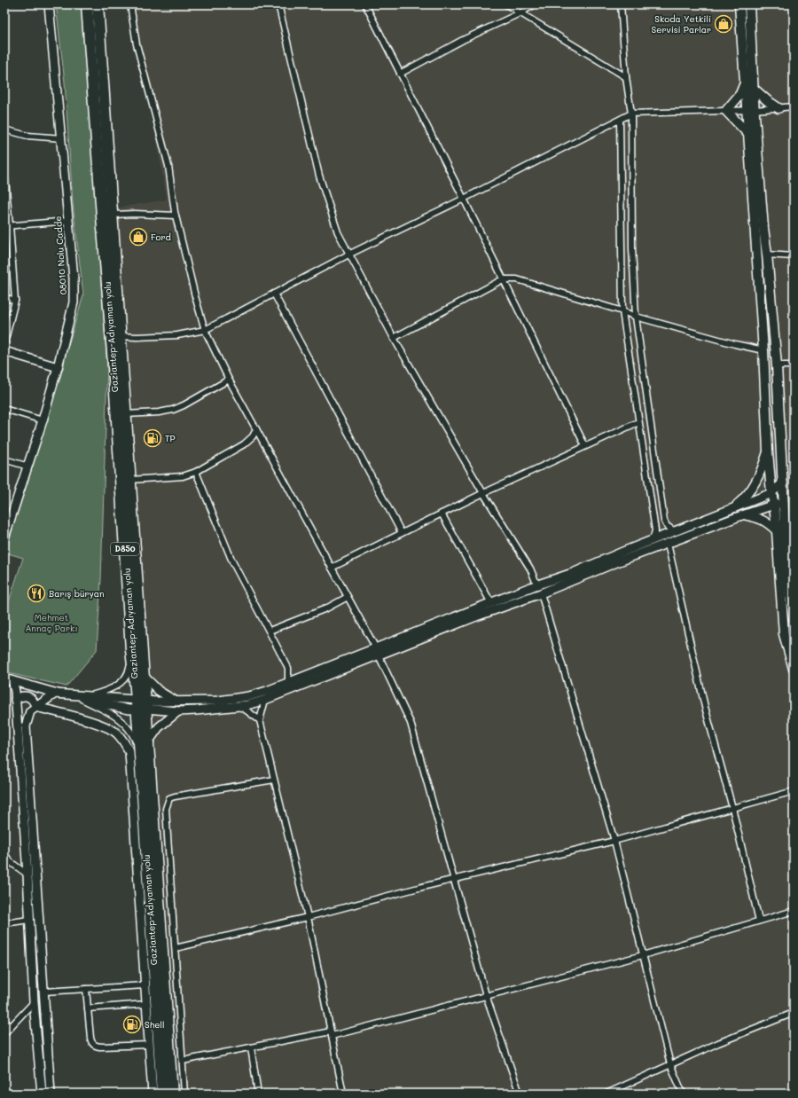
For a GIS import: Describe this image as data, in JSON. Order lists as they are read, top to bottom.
{
  "streets": {
    "highway": ["Gaziantep-Adıyaman yolu", "D850"],
    "street": ["08010 Nolu Cadde"]
  },
  "parks": ["Mehmet Annaç Parkı"],
  "places": {
    "shop": ["Skoda Yetkili Servisi Parlar", "Ford"],
    "fuel station": ["TP", "Shell"],
    "restaurant": ["Barış büryan"]
  }
}
